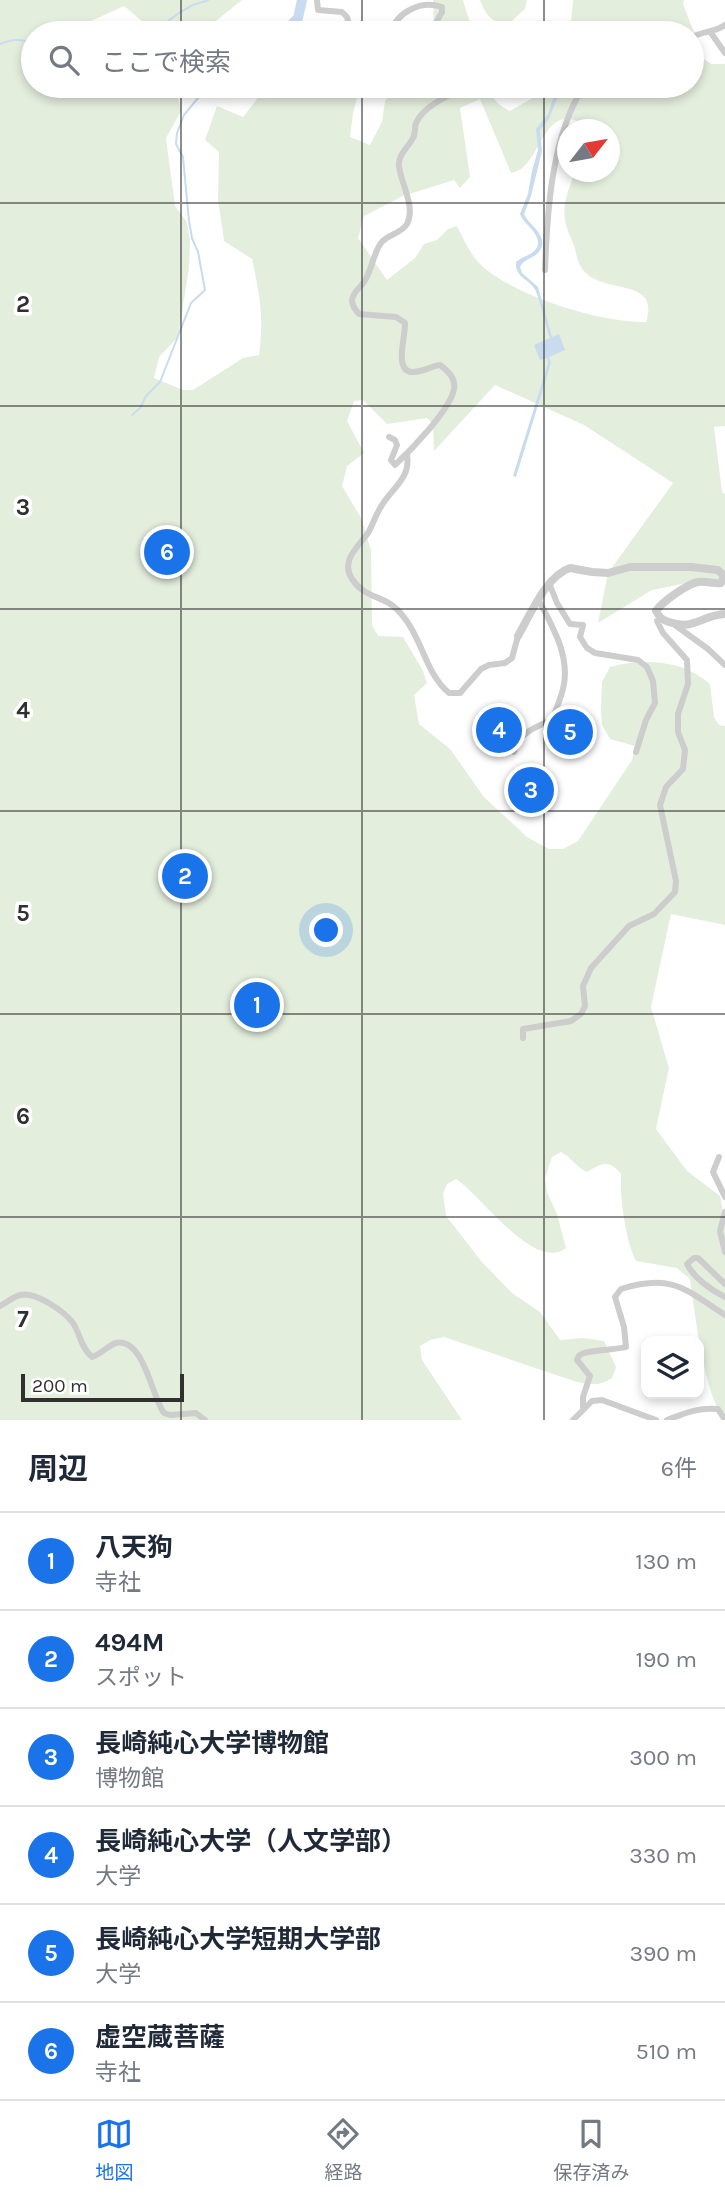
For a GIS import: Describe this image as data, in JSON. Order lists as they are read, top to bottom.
{
  "scale_bar": "200 m",
  "north": "top right",
  "page": {
    "search": "ここで検索",
    "pins": [
      "6",
      "4",
      "5",
      "3",
      "2",
      "1"
    ],
    "scale": "200 m",
    "heading": ["周辺", "6件"],
    "list": [
      {
        "mark": "1",
        "name": "八天狗",
        "note": "寺社",
        "value": "130 m"
      },
      {
        "mark": "2",
        "name": "494M",
        "note": "スポット",
        "value": "190 m"
      },
      {
        "mark": "3",
        "name": "長崎純心大学博物館",
        "note": "博物館",
        "value": "300 m"
      },
      {
        "mark": "4",
        "name": "長崎純心大学（人文学部）",
        "note": "大学",
        "value": "330 m"
      },
      {
        "mark": "5",
        "name": "長崎純心大学短期大学部",
        "note": "大学",
        "value": "390 m"
      },
      {
        "mark": "6",
        "name": "虚空蔵菩薩",
        "note": "寺社",
        "value": "510 m"
      }
    ],
    "nav": ["地図", "経路", "保存済み"]
  },
  "grid": {
    "rows": [
      "2",
      "3",
      "4",
      "5",
      "6",
      "7"
    ]
  }
}
